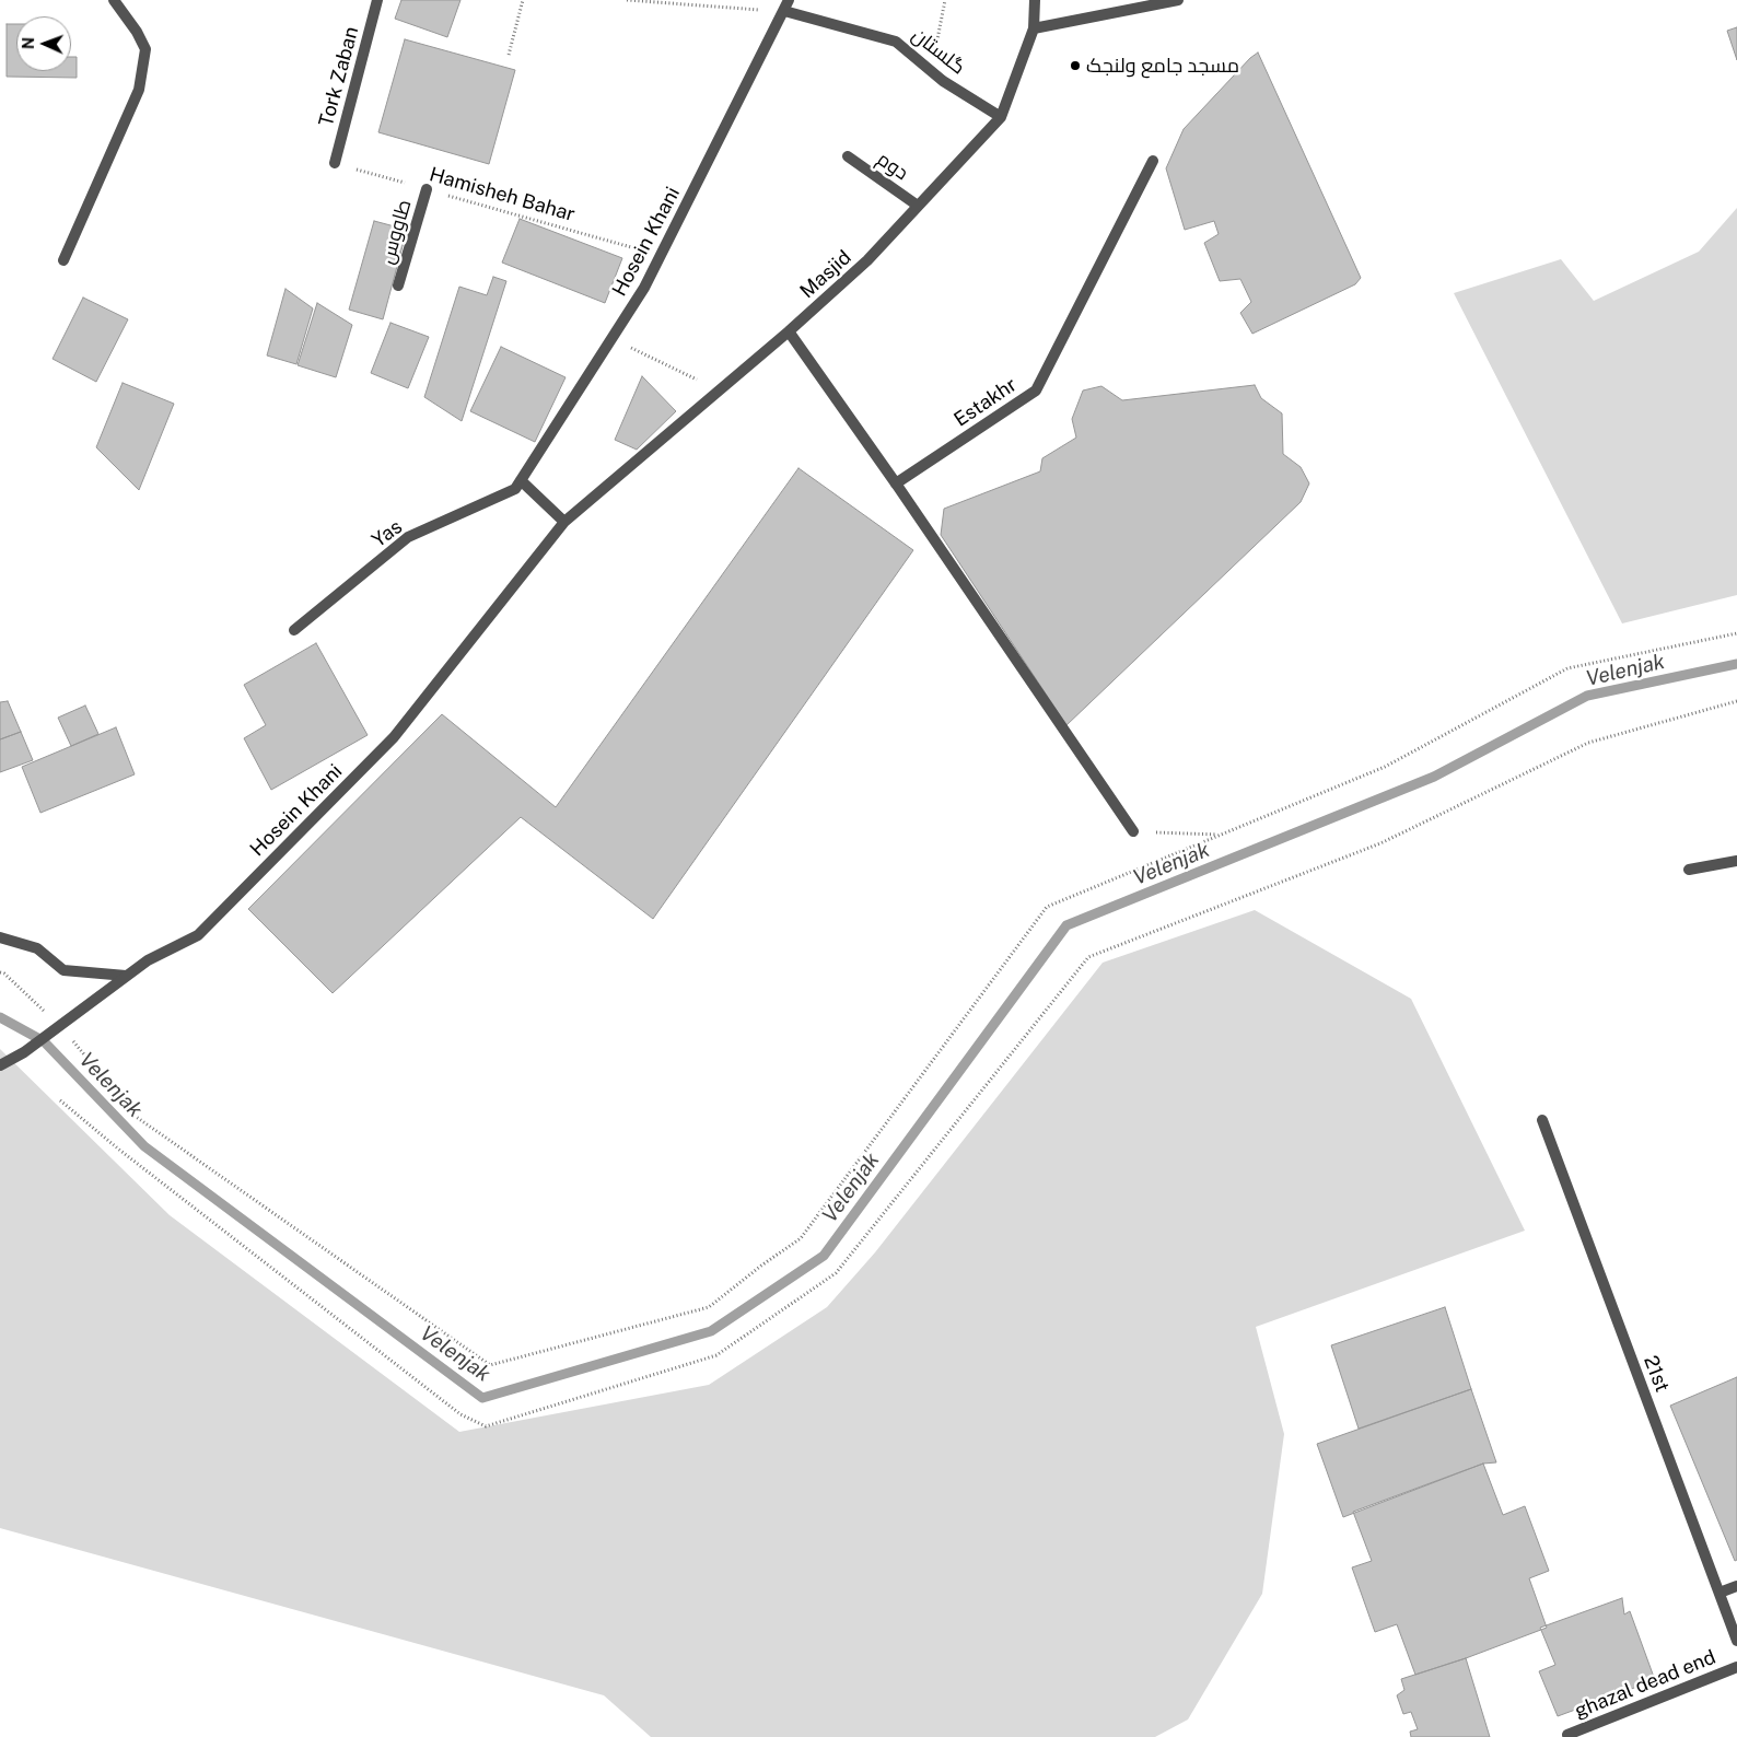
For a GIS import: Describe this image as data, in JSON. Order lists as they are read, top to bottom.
{
  "streets": {
    "street": [
      "گلستان",
      "Tork Zaban",
      "دوم",
      "طاووس",
      "Hosein Khani",
      "Masjid",
      "Estakhr",
      "Yas",
      "21st",
      "ghazal dead end"
    ],
    "path": ["Hamisheh Bahar"]
  },
  "crossings": [
    ["گلستان", "Hosein Khani"],
    ["گلستان", "Masjid"],
    ["Tork Zaban", "Hamisheh Bahar"],
    ["دوم", "Masjid"],
    ["Hamisheh Bahar", "طاووس"],
    ["Hamisheh Bahar", "Hosein Khani"],
    ["Hosein Khani", "Masjid"],
    ["Hosein Khani", "Yas"]
  ],
  "water": ["Velenjak"],
  "places": ["مسجد جامع ولنجک"],
  "north": "left"
}
